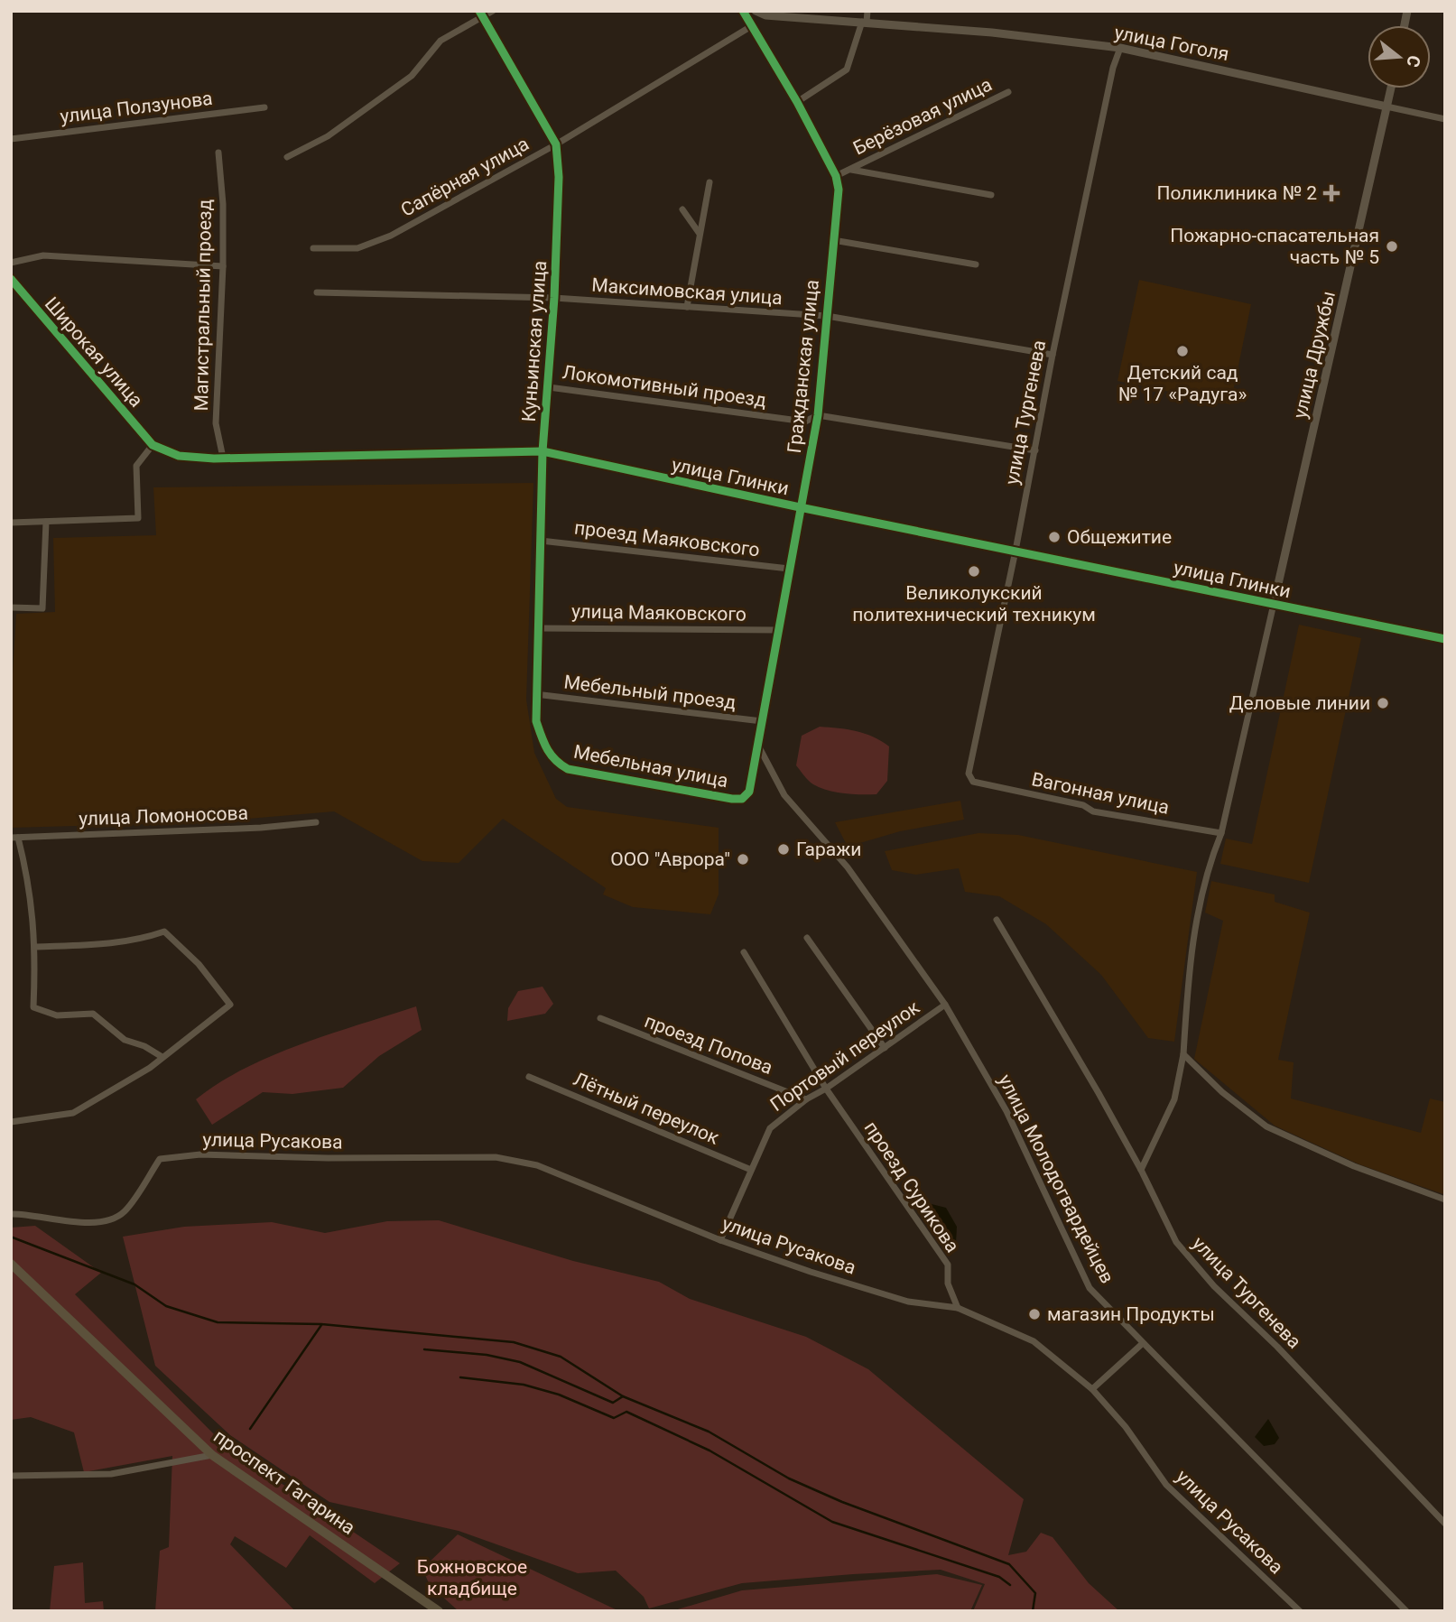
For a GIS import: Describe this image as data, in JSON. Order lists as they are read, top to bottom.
{
  "streets": {
    "main road": ["проспект Гагарина"],
    "street": [
      "улица Гоголя",
      "улица Ползунова",
      "Берёзовая улица",
      "Сапёрная улица",
      "Максимовская улица",
      "Магистральный проезд",
      "Куньинская улица",
      "Широкая улица",
      "улица Дружбы",
      "Гражданская улица",
      "Локомотивный проезд",
      "улица Тургенева",
      "улица Глинки",
      "проезд Маяковского",
      "улица Маяковского",
      "Мебельный проезд",
      "Мебельная улица",
      "Вагонная улица",
      "улица Ломоносова",
      "проезд Попова",
      "Портовый переулок",
      "Лётный переулок",
      "улица Русакова",
      "улица Молодогвардейцев",
      "проезд Сурикова"
    ]
  },
  "crossings": [
    ["улица Гоголя", "улица Дружбы"],
    ["улица Гоголя", "улица Тургенева"],
    ["Берёзовая улица", "Гражданская улица"],
    ["Сапёрная улица", "Куньинская улица"],
    ["Сапёрная улица", "Гражданская улица"],
    ["Максимовская улица", "Куньинская улица"],
    ["Максимовская улица", "Гражданская улица"],
    ["Максимовская улица", "улица Тургенева"],
    ["Магистральный проезд", "улица Глинки"],
    ["Куньинская улица", "Локомотивный проезд"],
    ["Куньинская улица", "улица Глинки"],
    ["Куньинская улица", "проезд Маяковского"],
    ["Куньинская улица", "улица Маяковского"],
    ["Куньинская улица", "Мебельный проезд"],
    ["Куньинская улица", "Мебельная улица"],
    ["Широкая улица", "улица Глинки"],
    ["улица Дружбы", "улица Глинки"],
    ["Гражданская улица", "Локомотивный проезд"],
    ["Гражданская улица", "улица Глинки"],
    ["Гражданская улица", "проезд Маяковского"],
    ["Гражданская улица", "улица Маяковского"],
    ["Гражданская улица", "Мебельный проезд"],
    ["Гражданская улица", "Мебельная улица"],
    ["Гражданская улица", "улица Молодогвардейцев"],
    ["Локомотивный проезд", "улица Тургенева"],
    ["улица Тургенева", "улица Глинки"],
    ["улица Тургенева", "Вагонная улица"],
    ["проезд Попова", "Портовый переулок"],
    ["проезд Попова", "проезд Сурикова"],
    ["Портовый переулок", "Лётный переулок"],
    ["Портовый переулок", "улица Русакова"],
    ["Портовый переулок", "улица Молодогвардейцев"],
    ["Портовый переулок", "проезд Сурикова"],
    ["улица Русакова", "проезд Сурикова"]
  ],
  "parks": ["Божновское кладбище"],
  "places": {
    "health": ["Поликлиника № 2"],
    "other": [
      "Пожарно-спасательная часть № 5",
      "Детский сад № 17 «Радуга»",
      "Общежитие",
      "Великолукский политехнический техникум",
      "Деловые линии",
      "Гаражи",
      "ООО \"Аврора\"",
      "магазин Продукты"
    ]
  },
  "north": "right"
}
